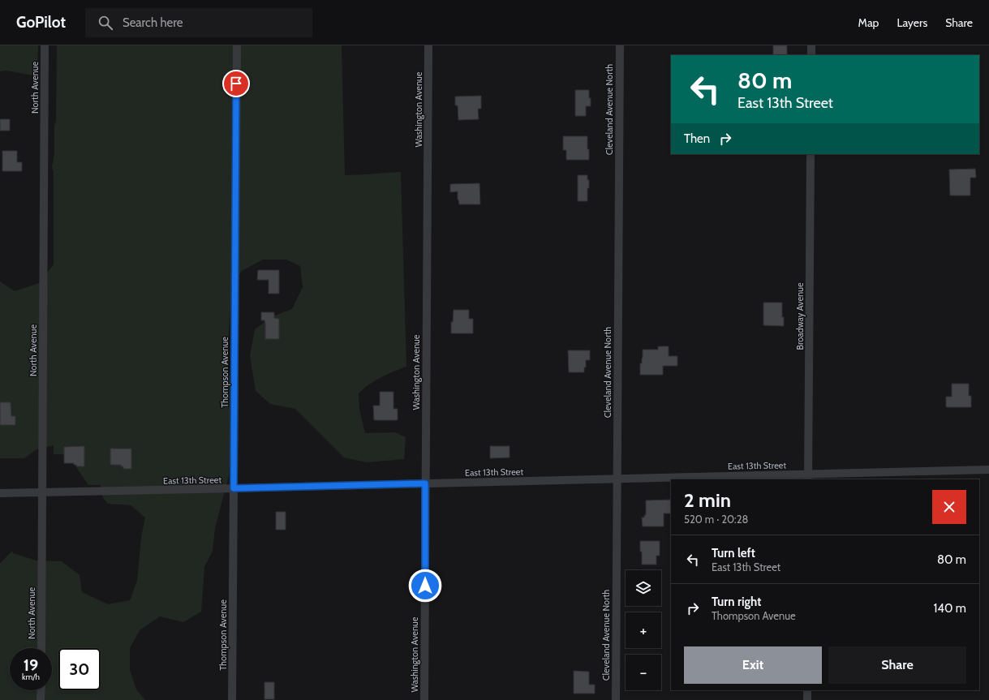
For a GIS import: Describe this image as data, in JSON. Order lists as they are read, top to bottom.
{
  "streets": {
    "street": [
      "North Avenue",
      "Washington Avenue",
      "Cleveland Avenue North",
      "Broadway Avenue",
      "Thompson Avenue",
      "East 13th Street"
    ]
  },
  "crossings": [
    ["North Avenue", "East 13th Street"],
    ["Washington Avenue", "East 13th Street"],
    ["Cleveland Avenue North", "East 13th Street"],
    ["Broadway Avenue", "East 13th Street"],
    ["Thompson Avenue", "East 13th Street"]
  ],
  "page": {
    "header": "GoPilot",
    "search": "Search here",
    "nav": ["Map", "Layers", "Share"],
    "turn": ["80 m", "East 13th Street"],
    "then": "Then",
    "heading": ["2 min", "520 m · 20:28"],
    "list": [
      {
        "name": "Turn left",
        "note": "East 13th Street",
        "value": "80 m"
      },
      {
        "name": "Turn right",
        "note": "Thompson Avenue",
        "value": "140 m"
      }
    ],
    "map_buttons": ["+", "−"],
    "buttons": ["Exit", "Share"],
    "speed": "19 km/h",
    "limit": "30"
  }
}
